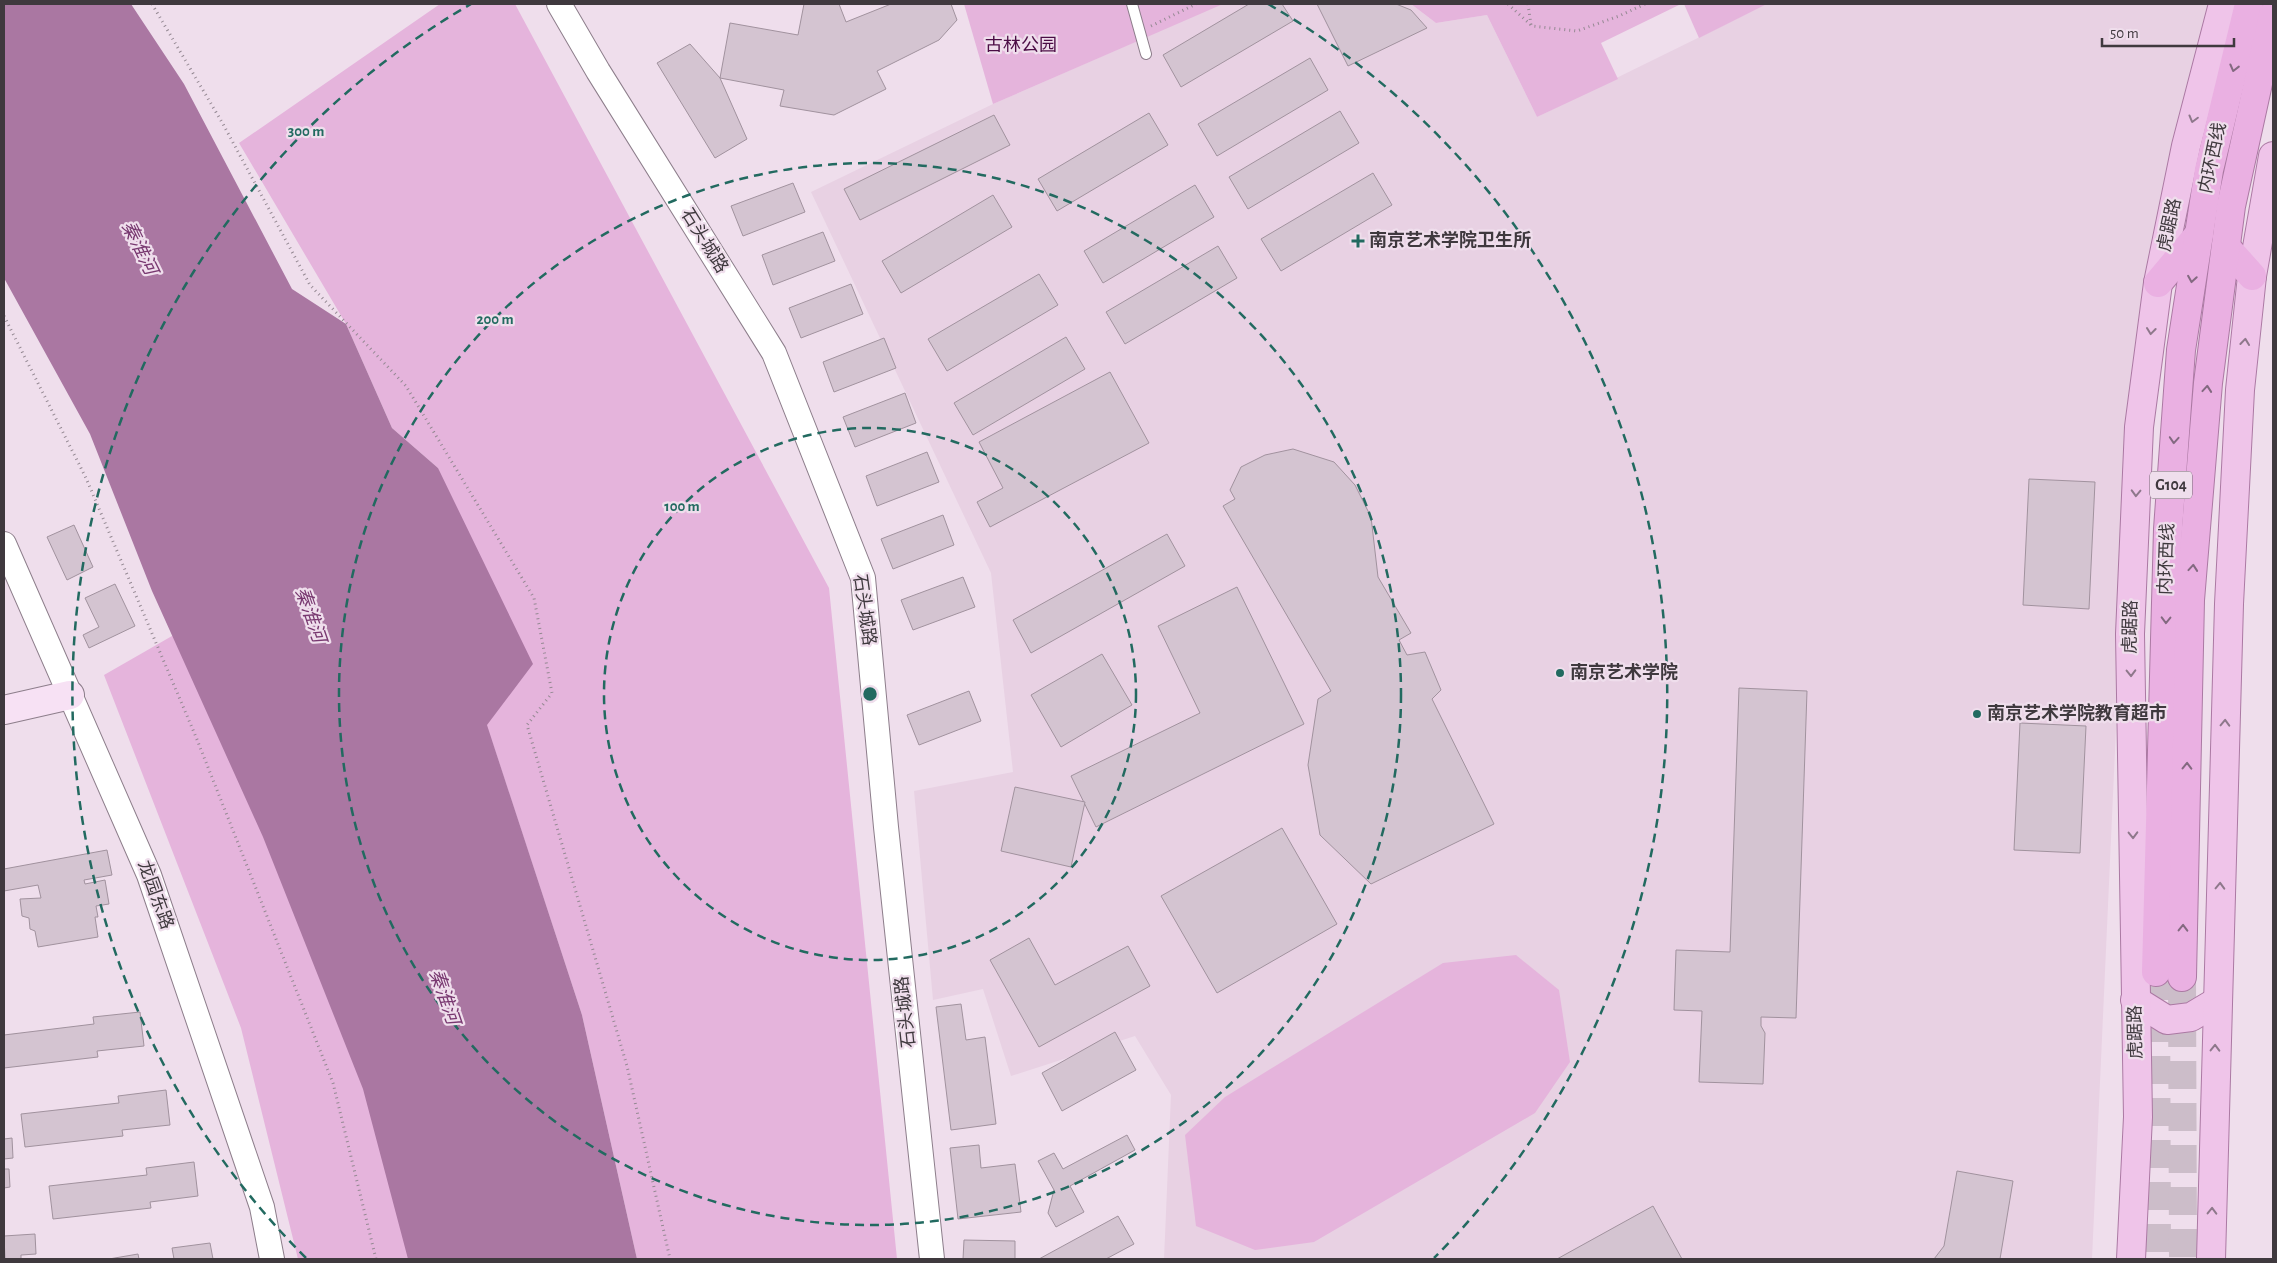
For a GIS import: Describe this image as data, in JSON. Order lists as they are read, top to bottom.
{
  "streets": {
    "highway": ["内环西线", "G104"],
    "main road": ["虎踞路"],
    "street": ["石头城路", "龙园东路"]
  },
  "water": ["秦淮河"],
  "parks": ["古林公园"],
  "places": {
    "health": ["南京艺术学院卫生所"],
    "other": ["南京艺术学院", "南京艺术学院教育超市"]
  },
  "scale_bar": "50 m",
  "rings": ["300 m", "200 m", "100 m"]
}
